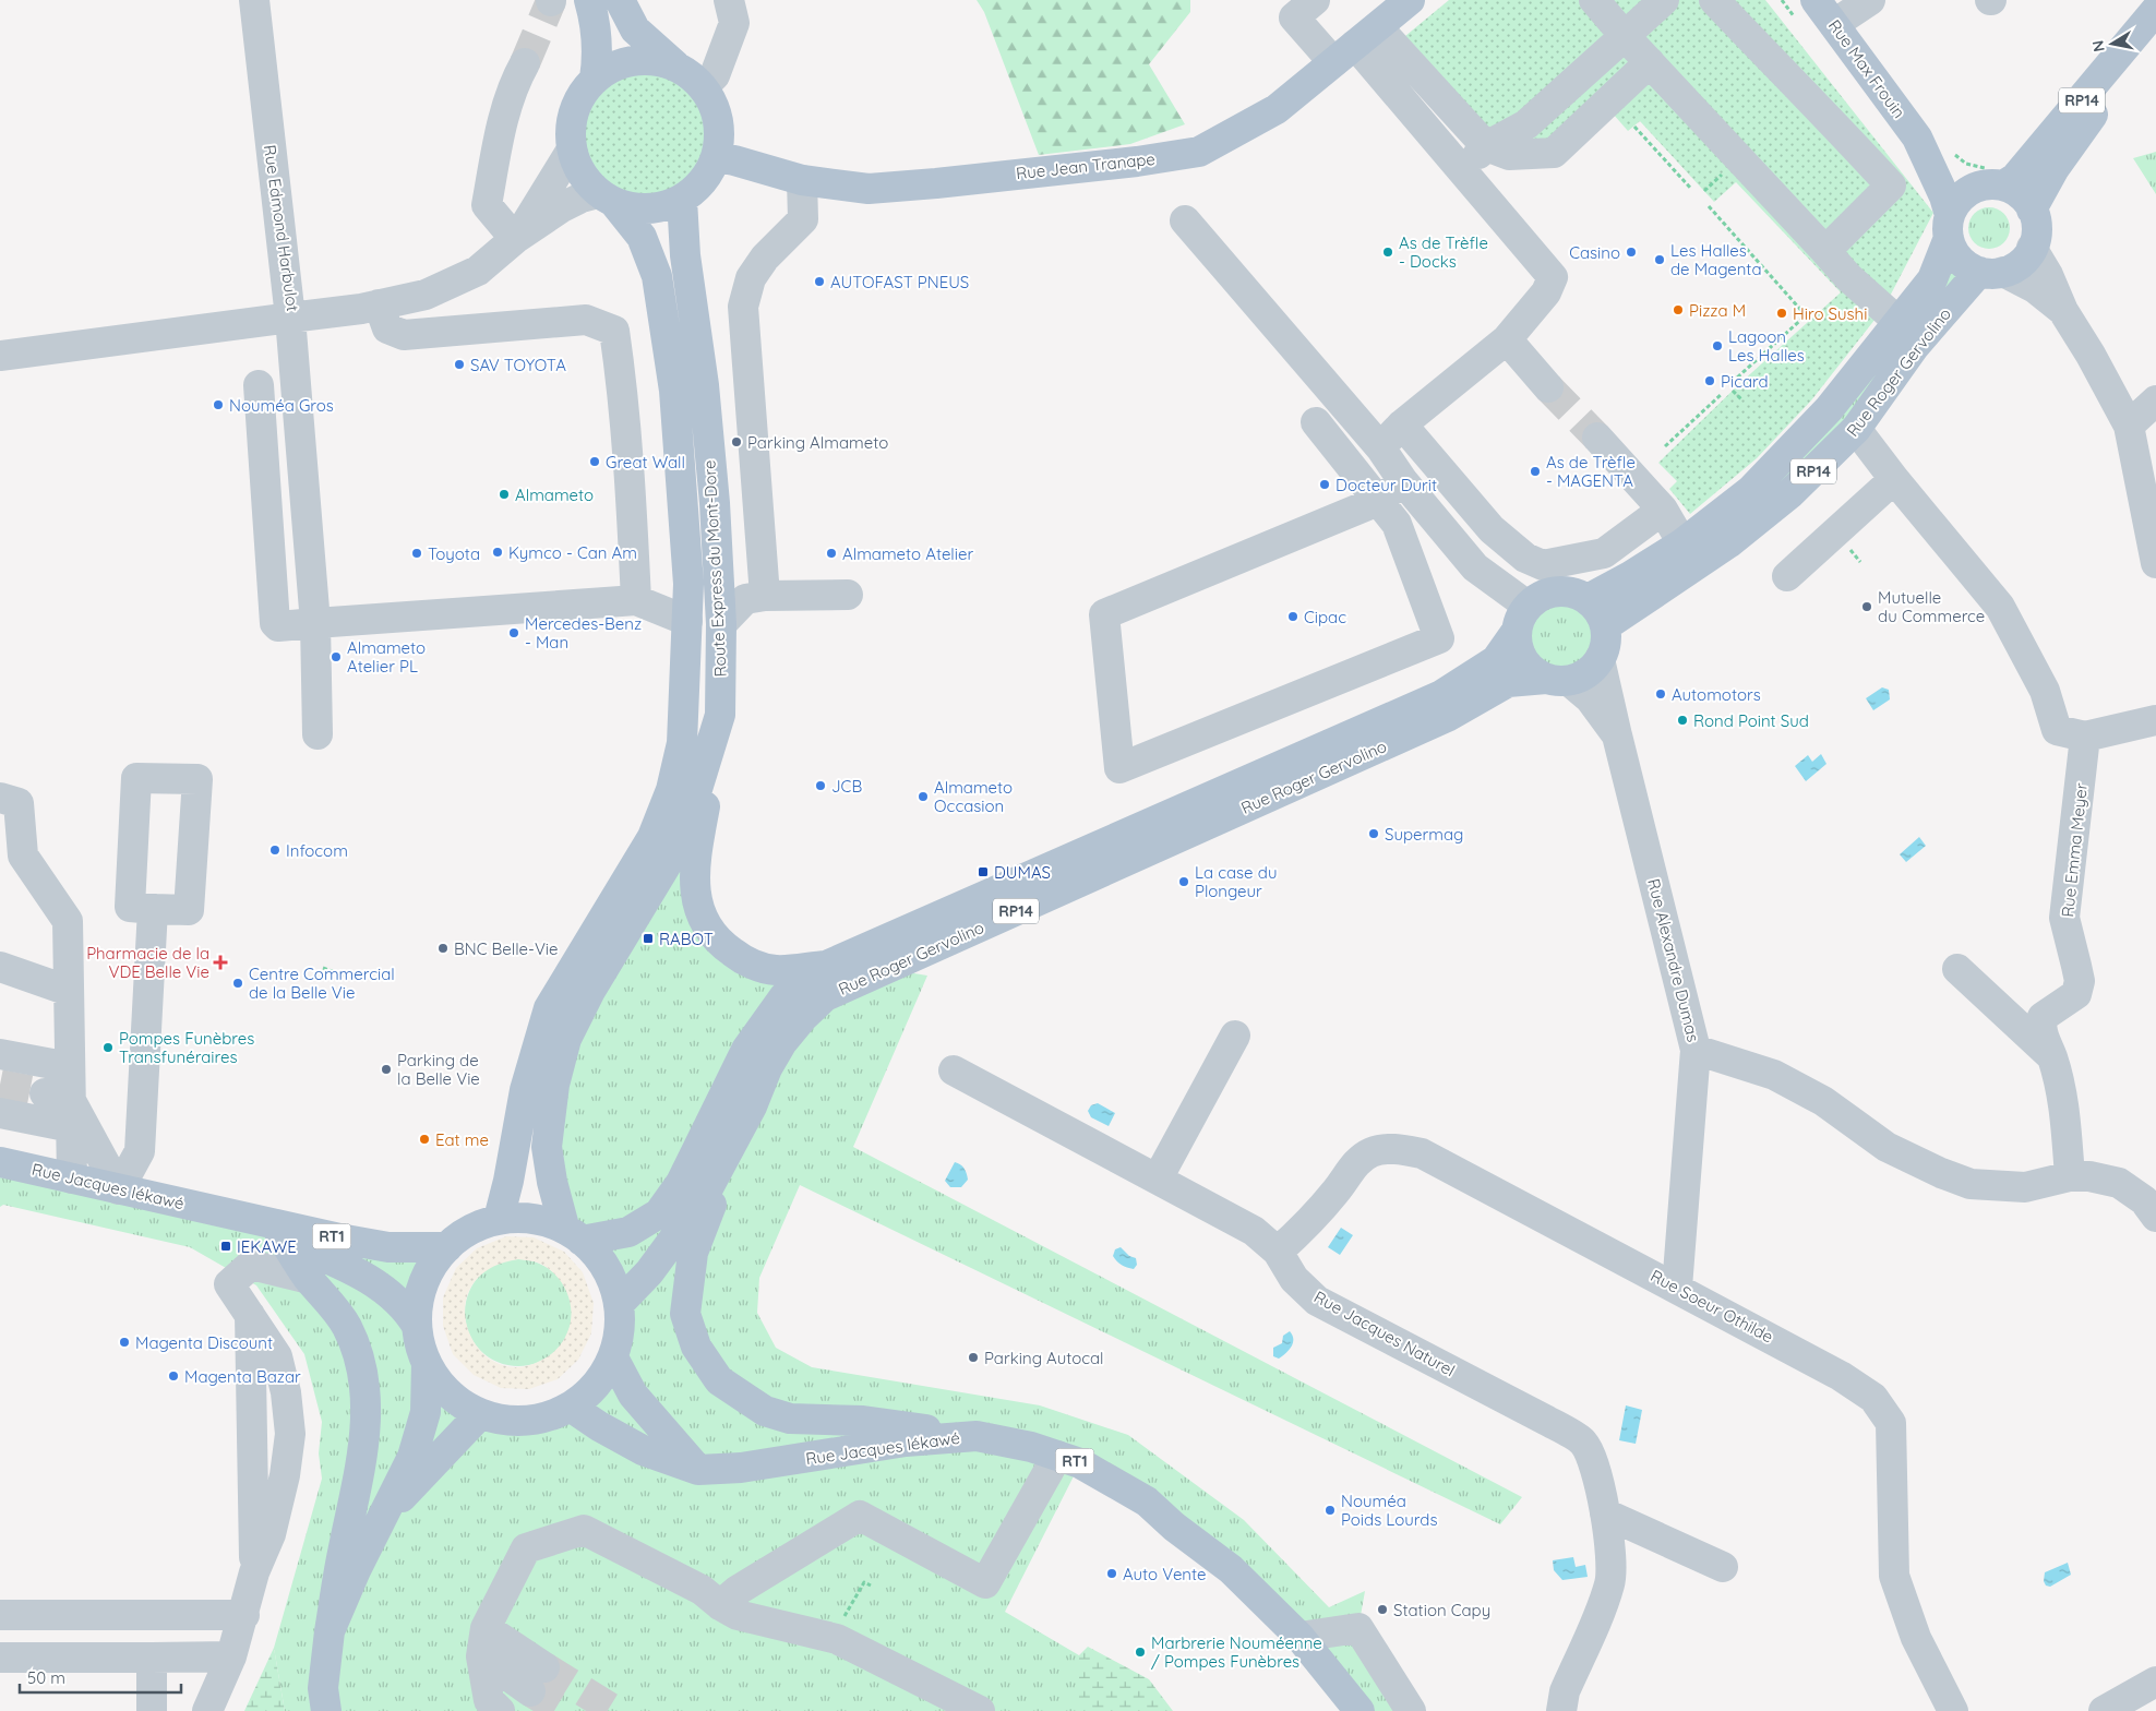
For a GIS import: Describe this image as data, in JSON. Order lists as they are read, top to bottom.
{
  "streets": {
    "main road": [
      "Rue Max Frouin",
      "RP14",
      "Rue Jean Tranape",
      "Rue Roger Gervolino",
      "Route Express du Mont-Dore",
      "Rue Jacques Iékawé",
      "RT1"
    ],
    "street": [
      "Rue Edmond Harbulot",
      "Rue Emma Meyer",
      "Rue Alexandre Dumas",
      "Rue Soeur Othilde",
      "Rue Jacques Naturel"
    ]
  },
  "crossings": [
    ["Rue Max Frouin", "RP14"],
    ["Rue Max Frouin", "Rue Roger Gervolino"],
    ["RP14", "Rue Roger Gervolino"],
    ["Rue Jean Tranape", "Rue Edmond Harbulot"],
    ["Rue Jean Tranape", "Route Express du Mont-Dore"],
    ["Rue Edmond Harbulot", "Route Express du Mont-Dore"],
    ["Rue Roger Gervolino", "Route Express du Mont-Dore"],
    ["Rue Roger Gervolino", "Rue Alexandre Dumas"],
    ["Rue Alexandre Dumas", "Rue Soeur Othilde"],
    ["Rue Jacques Iékawé", "RT1"],
    ["Rue Soeur Othilde", "Rue Jacques Naturel"]
  ],
  "places": {
    "other": [
      "As de Trèfle - Docks",
      "Casino",
      "Les Halles de Magenta",
      "AUTOFAST PNEUS",
      "Pizza M",
      "Hiro Sushi",
      "Lagoon Les Halles",
      "SAV TOYOTA",
      "Picard",
      "Nouméa Gros",
      "Parking Almameto",
      "Great Wall",
      "As de Trèfle - MAGENTA",
      "Docteur Durit",
      "Almameto",
      "Kymco - Can Am",
      "Toyota",
      "Almameto Atelier",
      "Mutuelle du Commerce",
      "Cipac",
      "Mercedes-Benz - Man",
      "Almameto Atelier PL",
      "Automotors",
      "Rond Point Sud",
      "JCB",
      "Almameto Occasion",
      "Supermag",
      "Infocom",
      "La case du Plongeur",
      "BNC Belle-Vie",
      "Centre Commercial de la Belle Vie",
      "Pompes Funèbres Transfunéraires",
      "Parking de la Belle Vie",
      "Eat me",
      "Magenta Discount",
      "Parking Autocal",
      "Magenta Bazar",
      "Nouméa Poids Lourds",
      "Auto Vente",
      "Station Capy",
      "Marbrerie Nouméenne / Pompes Funèbres"
    ],
    "transit": ["DUMAS", "RABOT", "IEKAWE"],
    "health": ["Pharmacie de la VDE Belle Vie"]
  },
  "scale_bar": "50 m",
  "north": "left"
}
